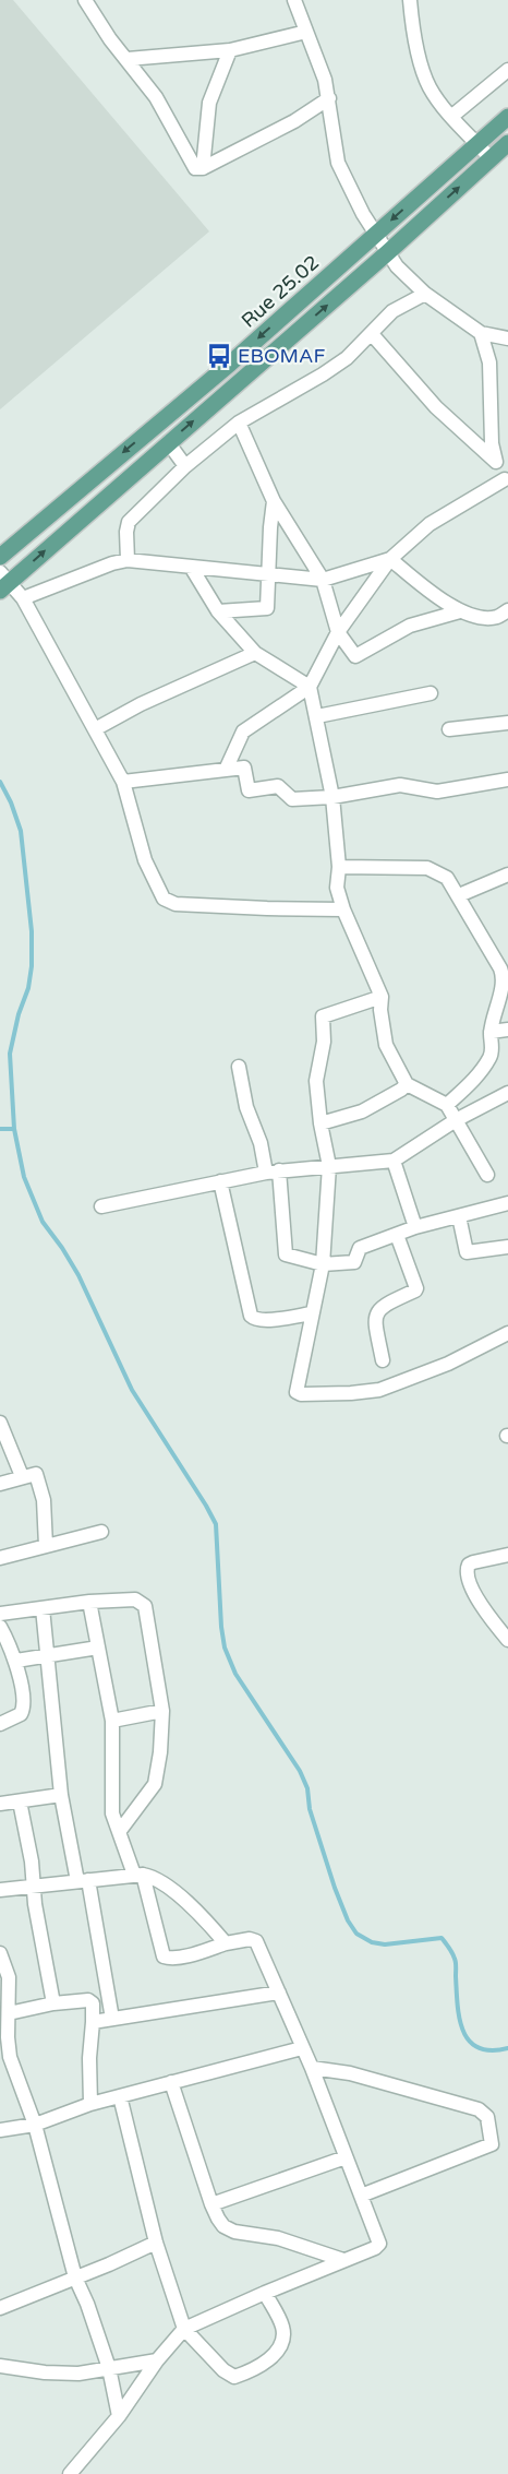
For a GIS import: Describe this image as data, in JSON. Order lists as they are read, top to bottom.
{
  "streets": {
    "main road": ["Rue 25.02"]
  },
  "places": {
    "bus stop": ["EBOMAF"]
  }
}
